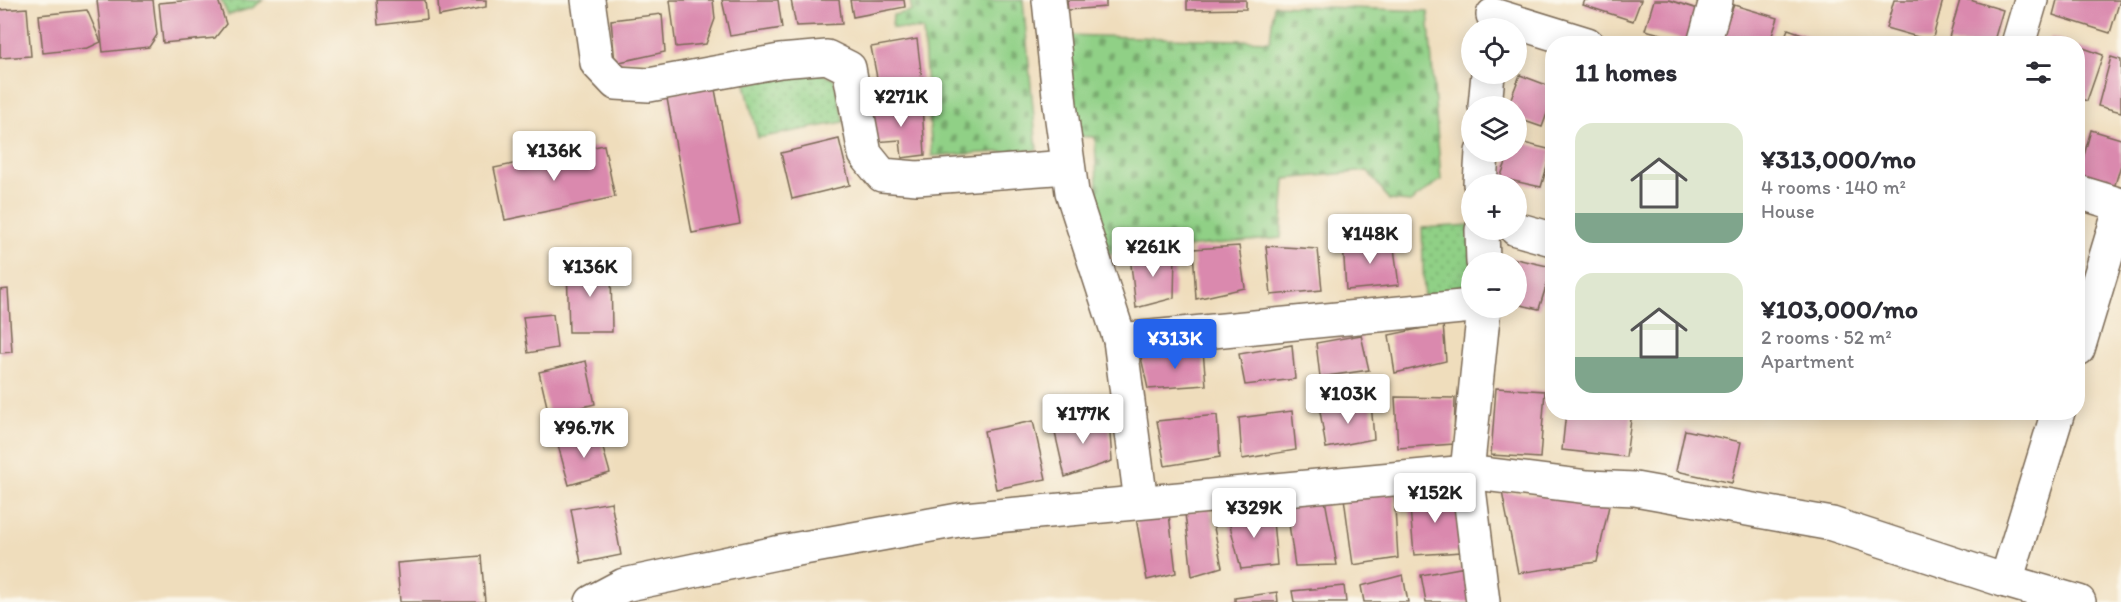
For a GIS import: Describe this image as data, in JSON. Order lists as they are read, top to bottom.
{
  "page": {
    "map_buttons": ["+", "−"],
    "heading": "11 homes",
    "price": [
      "¥271K",
      "¥136K",
      "¥148K",
      "¥261K",
      "¥136K",
      "¥313K",
      "¥103K",
      "¥177K",
      "¥96.7K",
      "¥152K",
      "¥329K"
    ],
    "list": [
      {
        "name": "¥313,000/mo",
        "note": "4 rooms · 140 m² · House"
      },
      {
        "name": "¥103,000/mo",
        "note": "2 rooms · 52 m² · Apartment"
      }
    ]
  }
}
